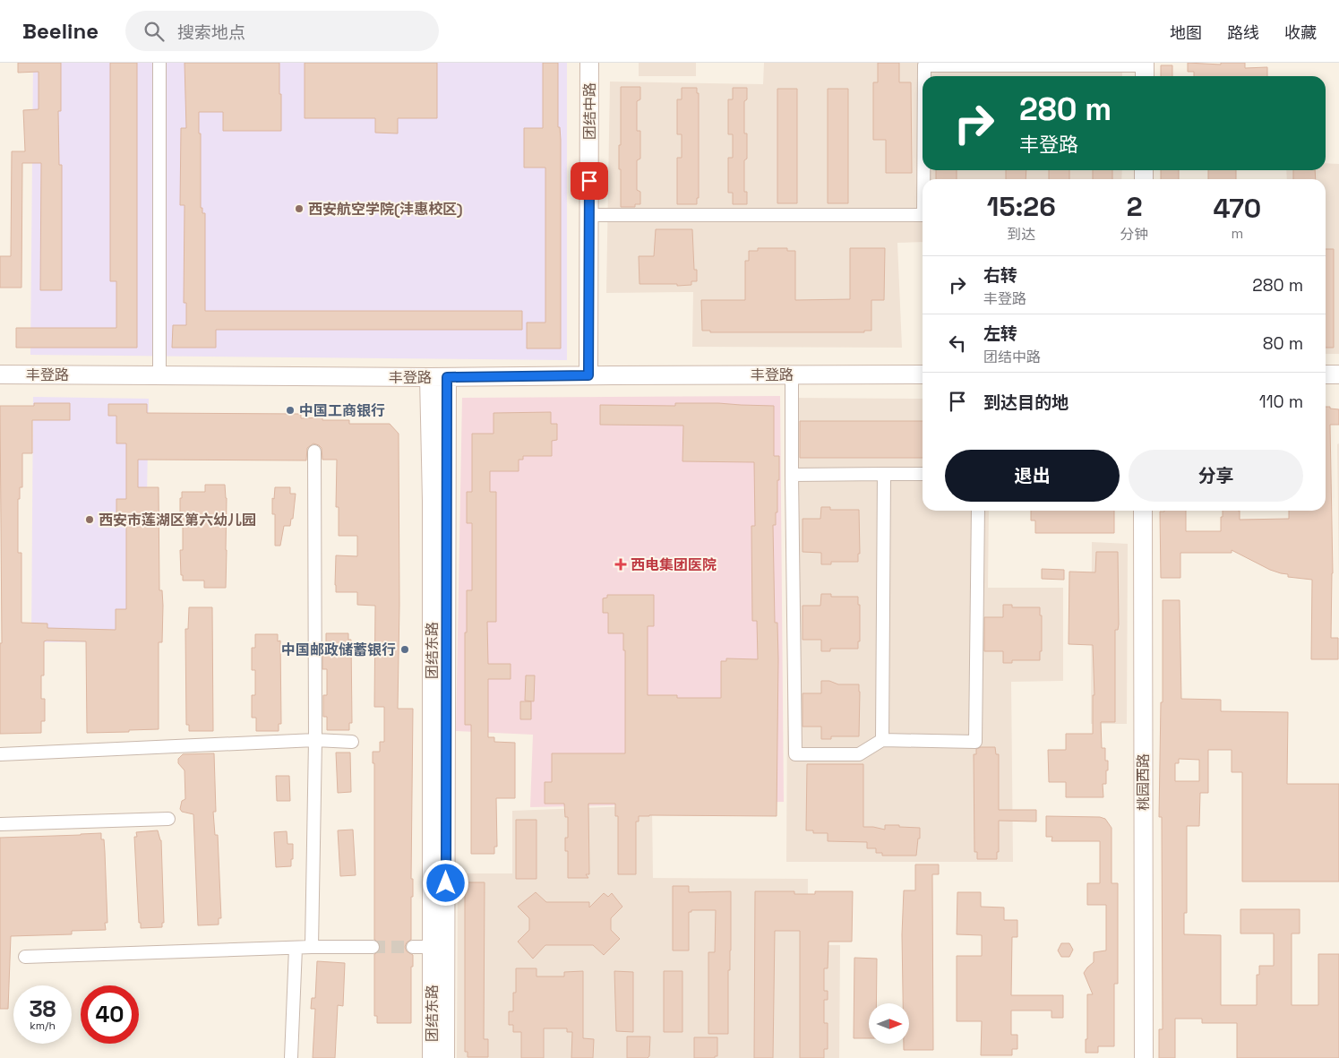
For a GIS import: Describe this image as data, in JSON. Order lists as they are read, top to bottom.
{
  "streets": {
    "street": [
      "团结中路",
      "丰登路",
      "团结东路",
      "桃园西路"
    ]
  },
  "crossings": [
    ["团结中路", "丰登路"],
    ["丰登路", "团结东路"]
  ],
  "places": {
    "other": [
      "西安航空学院(沣惠校区)",
      "中国工商银行",
      "西安市莲湖区第六幼儿园",
      "中国邮政储蓄银行"
    ],
    "health": ["西电集团医院"]
  },
  "north": "right",
  "page": {
    "header": "Beeline",
    "search": "搜索地点",
    "nav": ["地图", "路线", "收藏"],
    "turn": ["280 m", "丰登路"],
    "eta": [
      "15:26",
      "到达",
      "2",
      "分钟",
      "470",
      "m"
    ],
    "list": [
      {
        "name": "右转",
        "note": "丰登路",
        "value": "280 m"
      },
      {
        "name": "左转",
        "note": "团结中路",
        "value": "80 m"
      },
      {
        "name": "到达目的地",
        "value": "110 m"
      }
    ],
    "buttons": ["退出", "分享"],
    "speed": "38 km/h",
    "limit": "40"
  }
}
